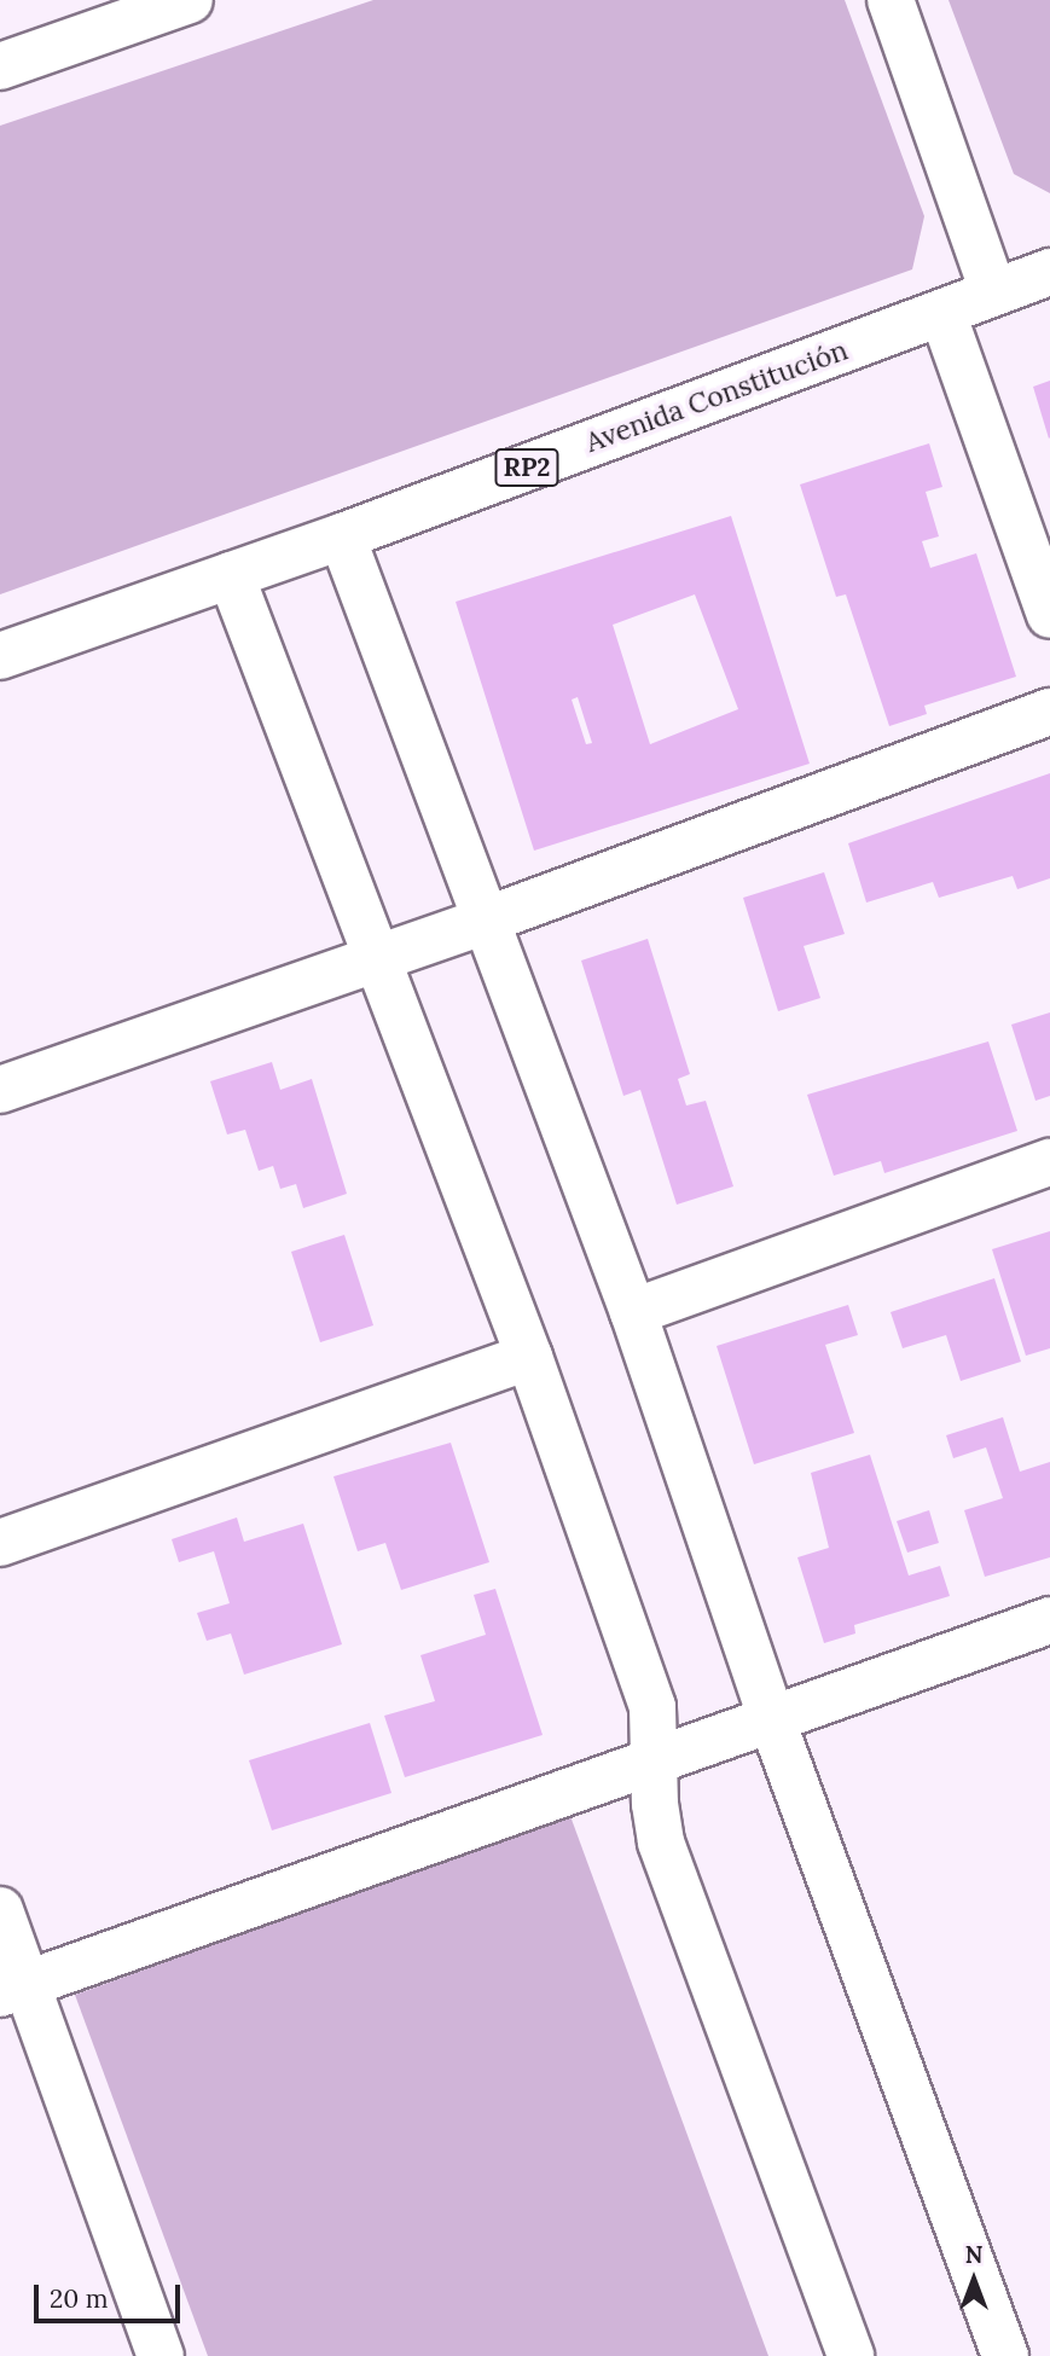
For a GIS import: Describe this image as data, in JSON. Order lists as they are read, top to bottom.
{
  "streets": {
    "street": ["Avenida Constitución", "RP2"]
  },
  "scale_bar": "20 m",
  "north": "top"
}
